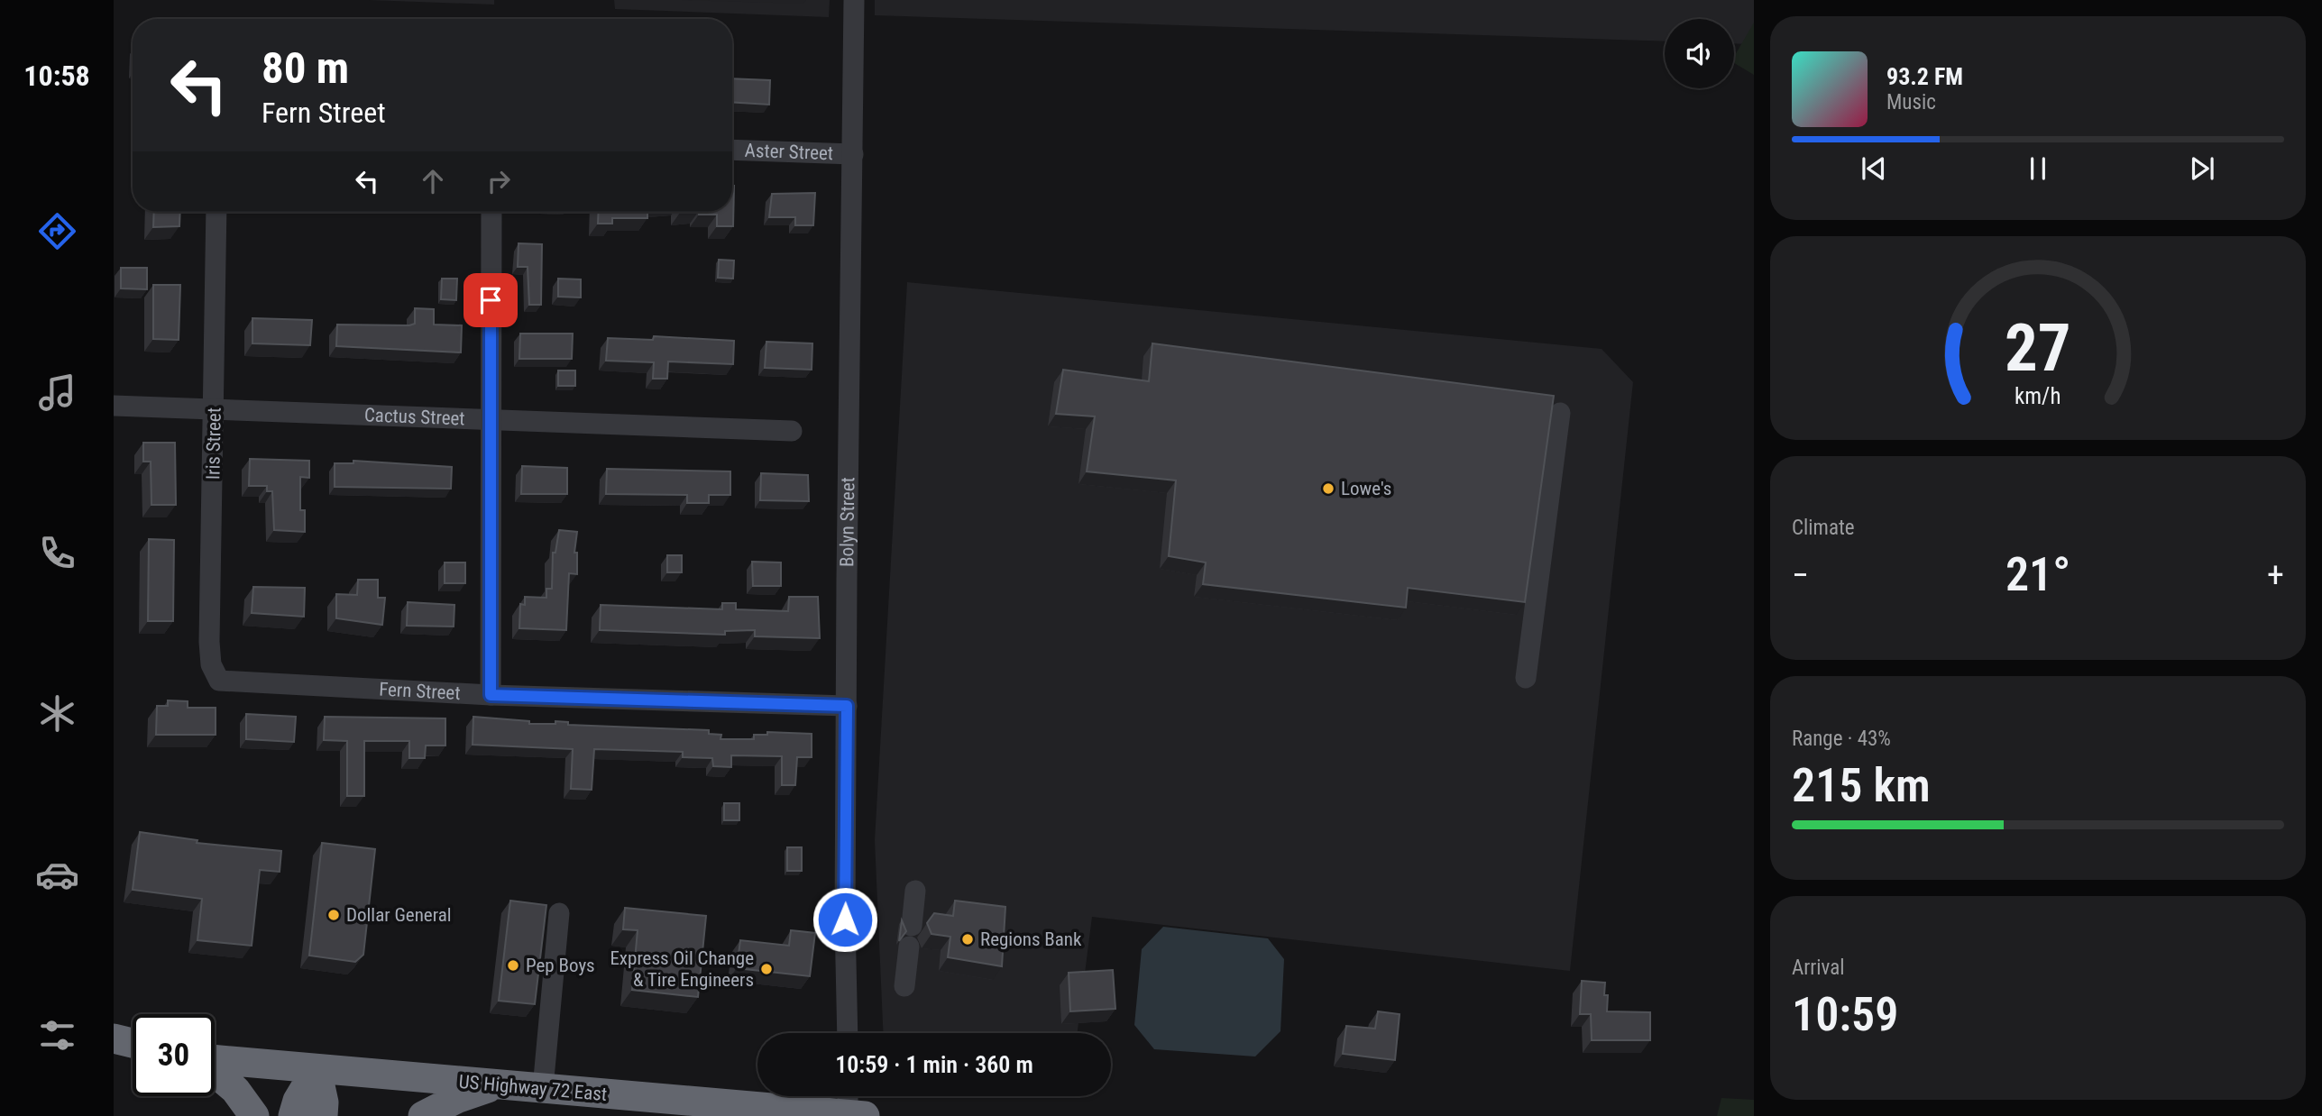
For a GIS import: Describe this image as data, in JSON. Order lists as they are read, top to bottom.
{
  "streets": {
    "highway": ["US Highway 72 East"],
    "street": [
      "Aster Street",
      "Cactus Street",
      "Iris Street",
      "Bolyn Street",
      "Fern Street"
    ]
  },
  "crossings": [
    ["Aster Street", "Bolyn Street"],
    ["Cactus Street", "Iris Street"],
    ["Iris Street", "Fern Street"],
    ["Bolyn Street", "Fern Street"]
  ],
  "places": [
    "Lowe's",
    "Dollar General",
    "Regions Bank",
    "Pep Boys",
    "Express Oil Change & Tire Engineers"
  ],
  "page": {
    "tabs": "10:58",
    "turn": ["80 m", "Fern Street"],
    "song": ["93.2 FM", "Music"],
    "tile": [
      "Climate",
      ["Range · 43%", "215 km"],
      ["Arrival", "10:59"]
    ],
    "heat": ["−", "21°", "+"],
    "limit": "30",
    "trip": "10:59 · 1 min · 360 m",
    "gauge": ["27", "km/h"]
  }
}
